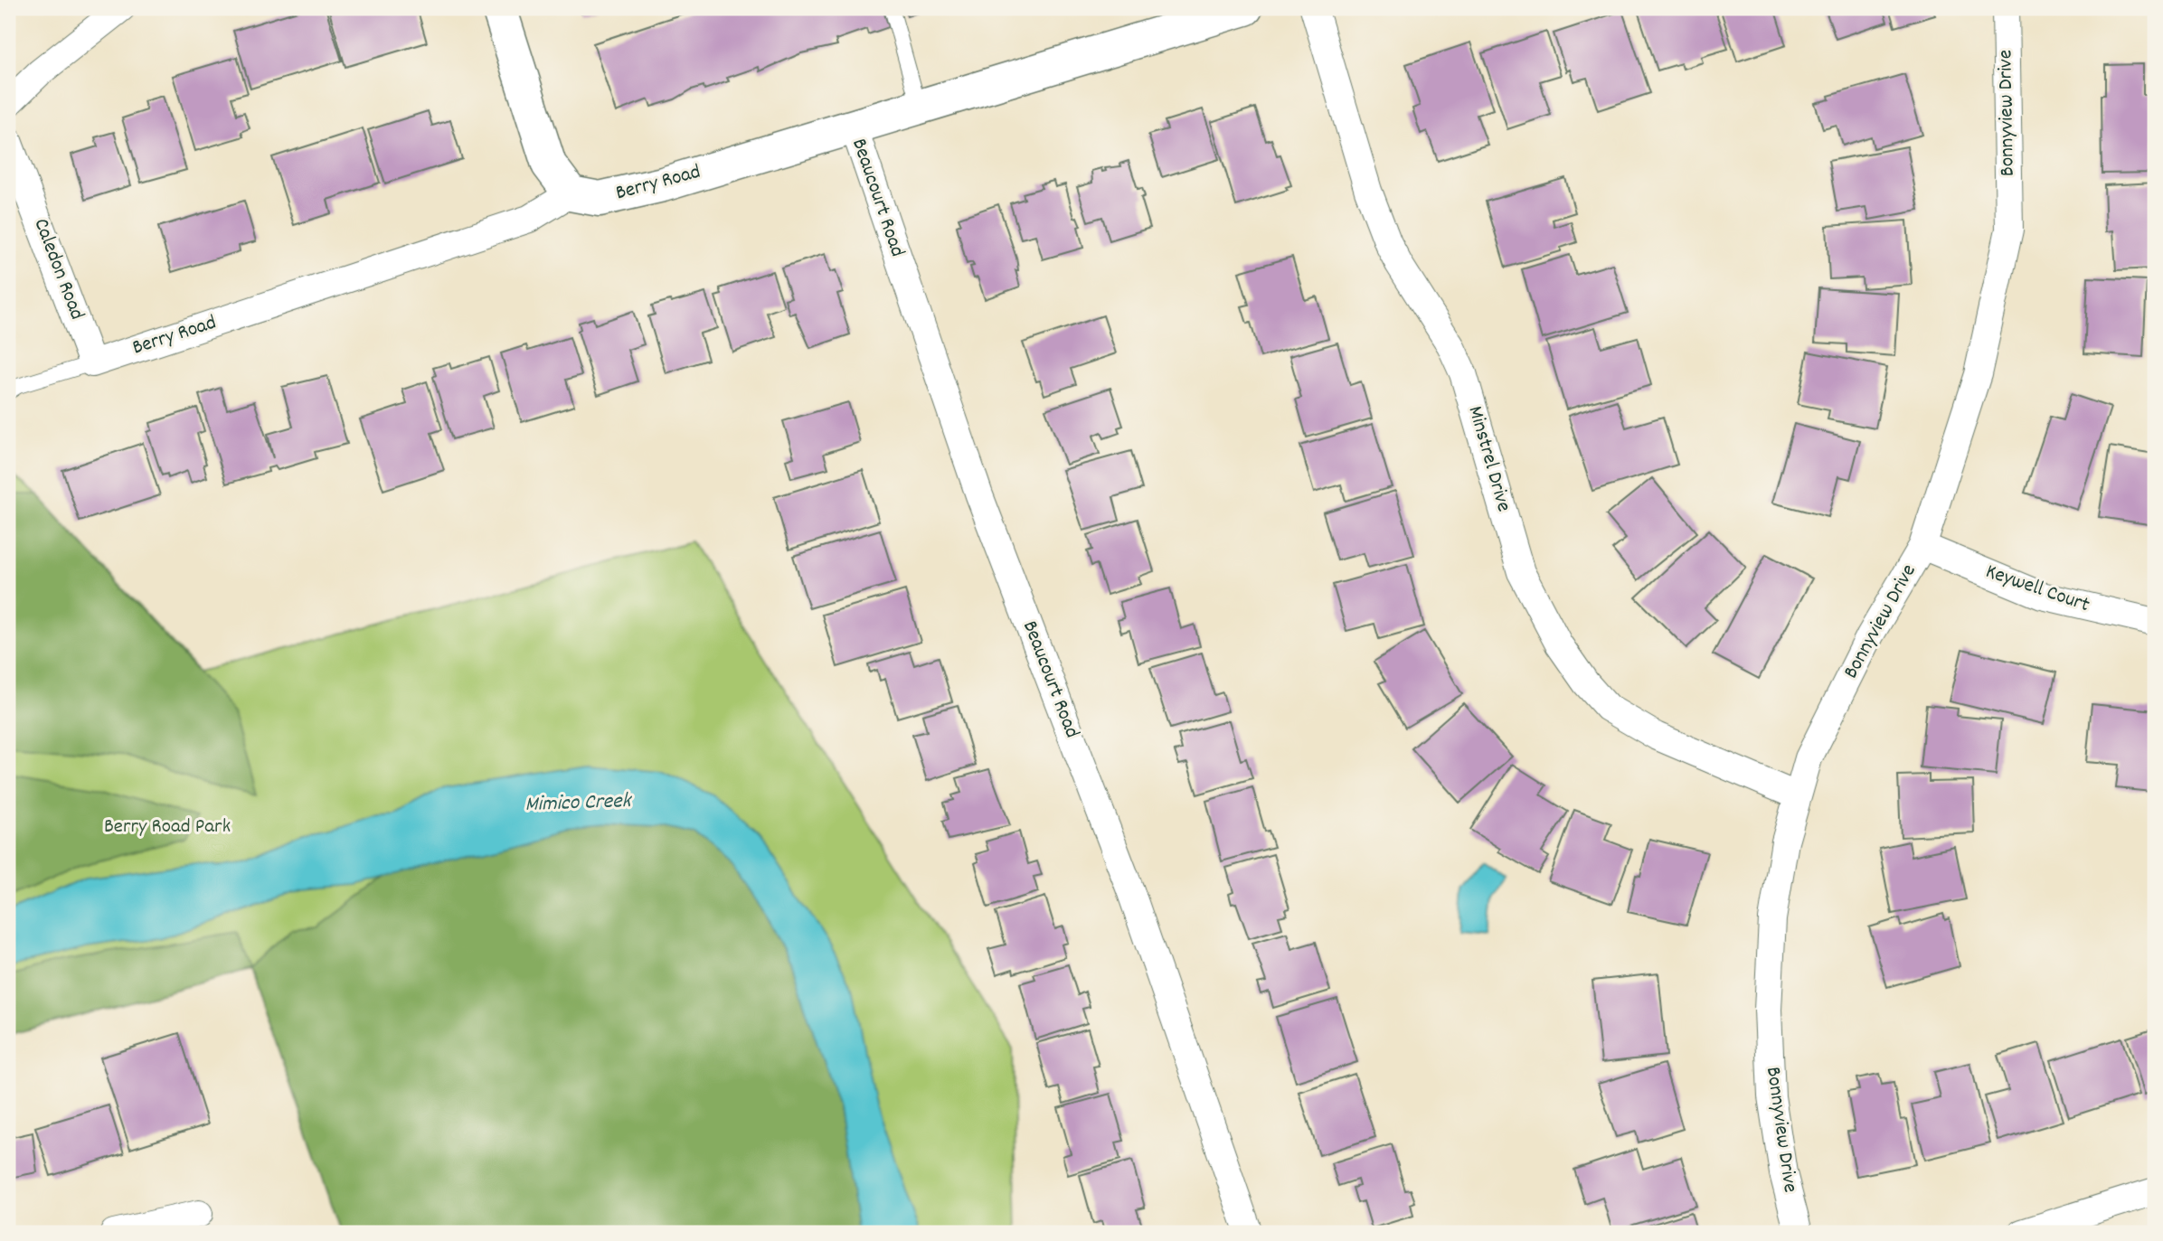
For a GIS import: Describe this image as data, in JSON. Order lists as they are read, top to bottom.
{
  "streets": {
    "street": [
      "Bonnyview Drive",
      "Berry Road",
      "Beaucourt Road",
      "Caledon Road",
      "Minstrel Drive",
      "Keywell Court"
    ]
  },
  "crossings": [
    ["Bonnyview Drive", "Minstrel Drive"],
    ["Bonnyview Drive", "Keywell Court"],
    ["Berry Road", "Beaucourt Road"],
    ["Berry Road", "Caledon Road"]
  ],
  "water": ["Mimico Creek"],
  "parks": ["Berry Road Park"]
}
